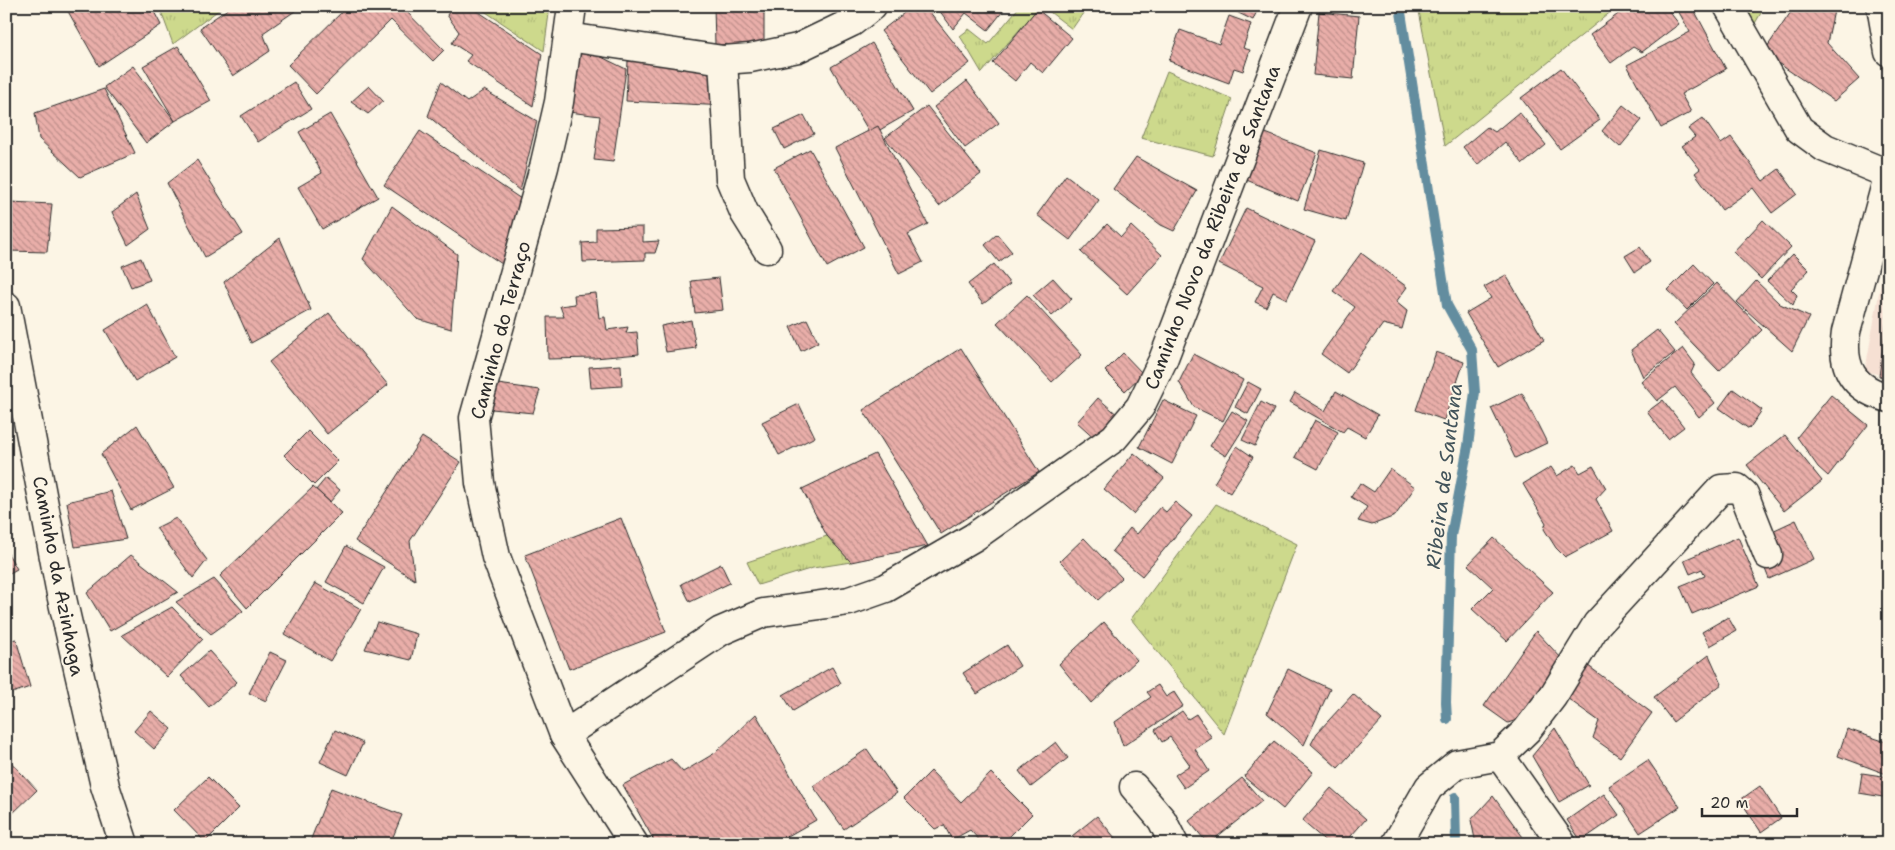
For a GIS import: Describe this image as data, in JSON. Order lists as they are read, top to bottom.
{
  "streets": {
    "street": ["Caminho Novo da Ribeira de Santana", "Caminho do Terraço", "Caminho da Azinhaga"]
  },
  "crossings": [
    ["Caminho Novo da Ribeira de Santana", "Caminho do Terraço"]
  ],
  "water": ["Ribeira de Santana"],
  "scale_bar": "20 m"
}
